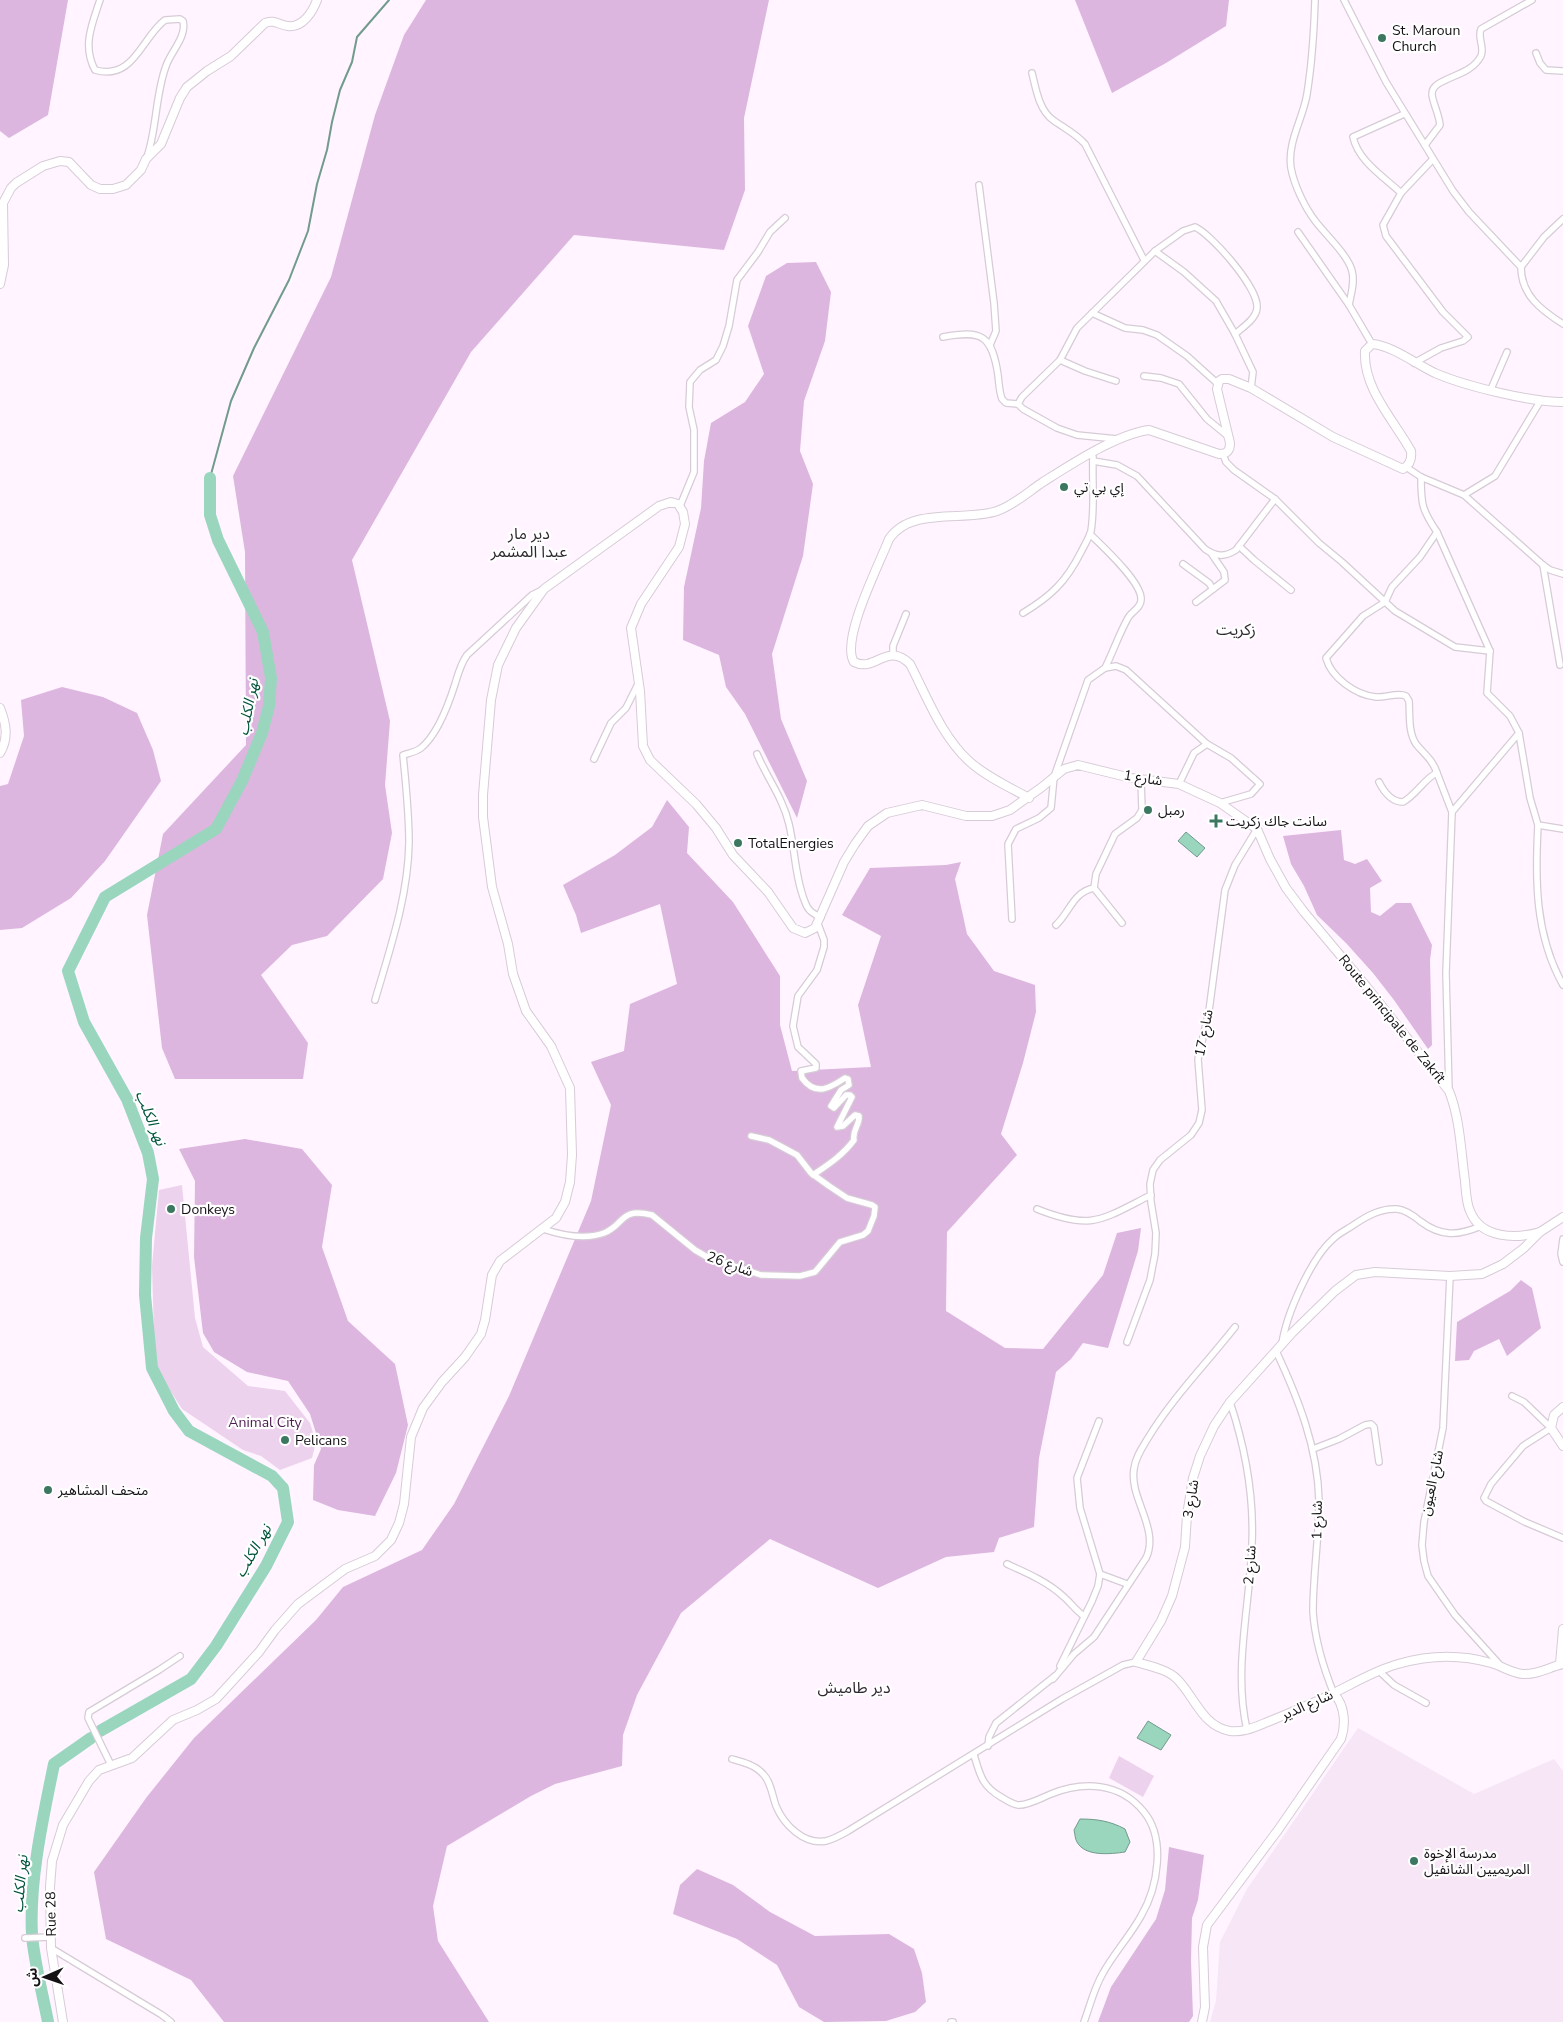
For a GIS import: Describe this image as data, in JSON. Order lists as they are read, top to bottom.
{
  "streets": {
    "street": [
      "شارع 1",
      "Route principale de Zakrît",
      "شارع 17",
      "شارع 26",
      "شارع العيون",
      "شارع 3",
      "شارع 2",
      "شارع الدير",
      "Rue 28"
    ]
  },
  "crossings": [
    ["شارع 1", "Route principale de Zakrît"],
    ["شارع 1", "شارع 17"],
    ["شارع 1", "شارع 3"],
    ["شارع 1", "شارع الدير"],
    ["Route principale de Zakrît", "شارع 17"],
    ["شارع العيون", "شارع 3"],
    ["شارع العيون", "شارع الدير"],
    ["شارع 3", "شارع 2"],
    ["شارع 3", "شارع الدير"],
    ["شارع 2", "شارع الدير"]
  ],
  "districts": ["دير مار عبدا المشمر", "زكريت", "دير طاميش"],
  "water": ["نهر الكلب"],
  "parks": ["Animal City"],
  "places": {
    "other": [
      "St. Maroun Church",
      "إي بي تي",
      "رمبل",
      "TotalEnergies",
      "Donkeys",
      "Pelicans",
      "متحف المشاهير",
      "مدرسة الإخوة المريميين الشانفيل"
    ],
    "health": ["سانت جاك زكريت"]
  },
  "north": "left"
}
